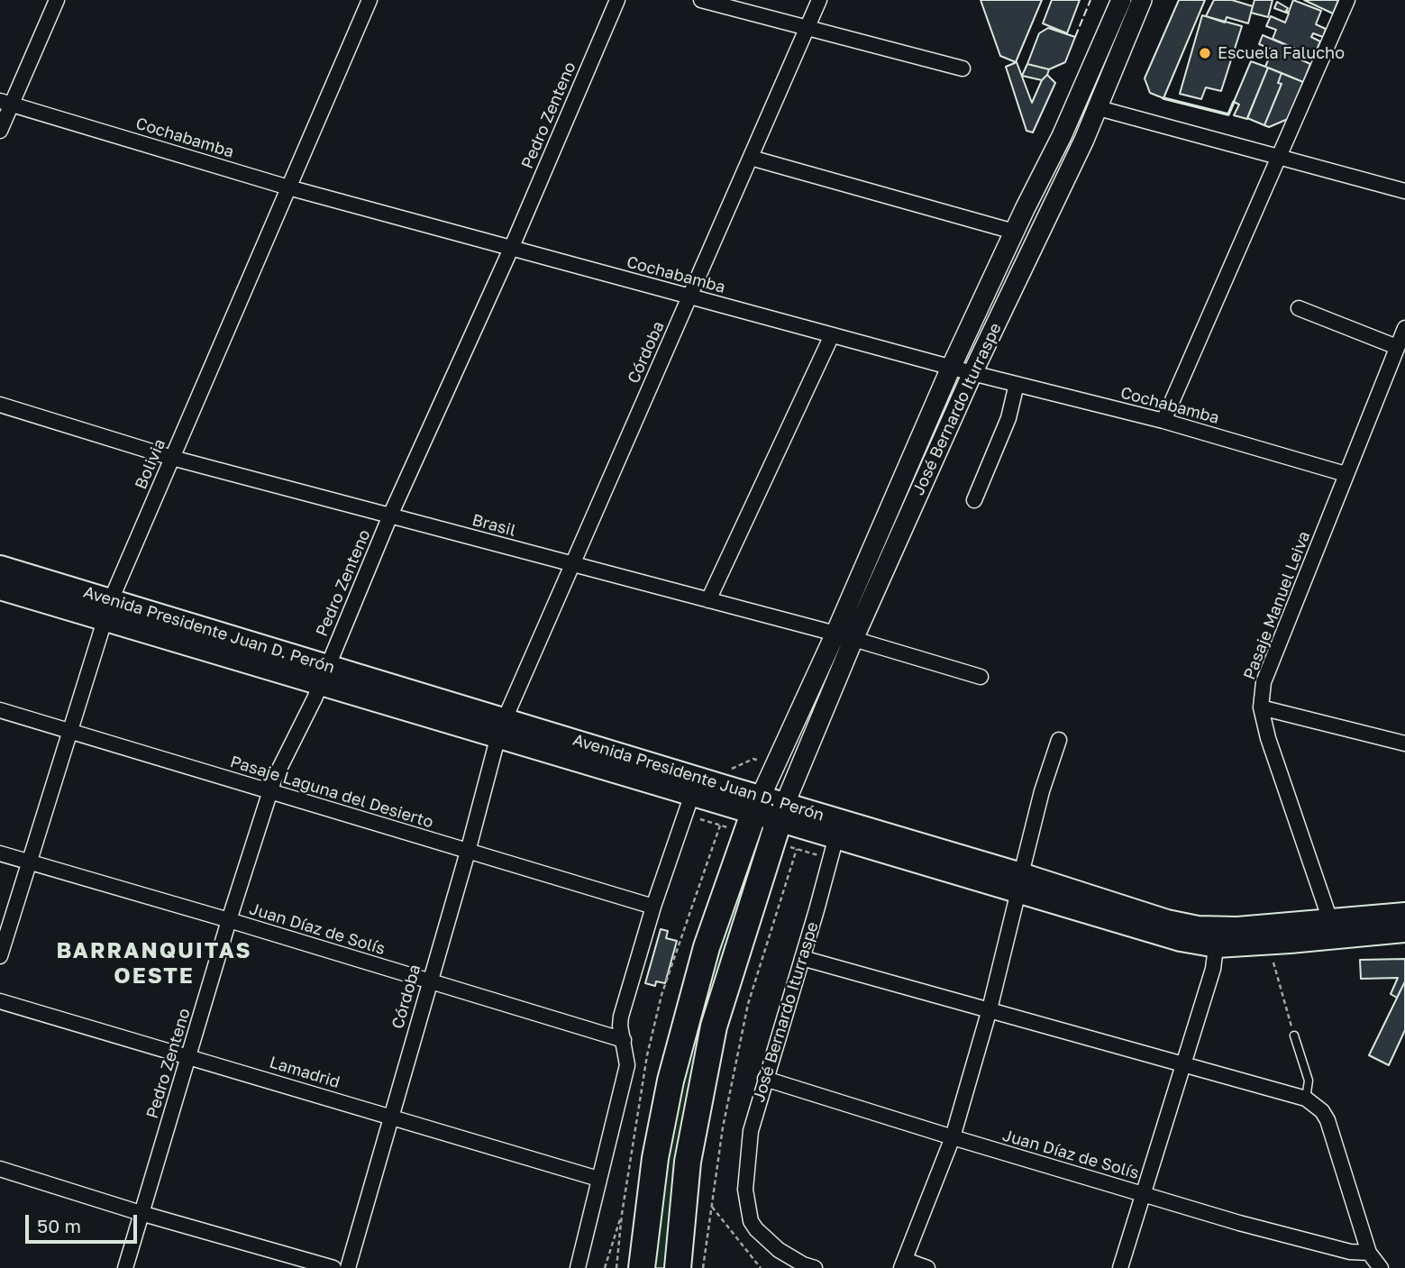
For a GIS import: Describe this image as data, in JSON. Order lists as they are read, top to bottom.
{
  "streets": {
    "main road": ["José Bernardo Iturraspe", "Avenida Presidente Juan D. Perón"],
    "street": [
      "Pedro Zenteno",
      "Cochabamba",
      "Córdoba",
      "Bolivia",
      "Brasil",
      "Pasaje Manuel Leiva",
      "Pasaje Laguna del Desierto",
      "Juan Díaz de Solís",
      "Lamadrid"
    ]
  },
  "crossings": [
    ["Pedro Zenteno", "Cochabamba"],
    ["Pedro Zenteno", "Brasil"],
    ["Pedro Zenteno", "Avenida Presidente Juan D. Perón"],
    ["Pedro Zenteno", "Pasaje Laguna del Desierto"],
    ["Pedro Zenteno", "Juan Díaz de Solís"],
    ["Pedro Zenteno", "Lamadrid"],
    ["Cochabamba", "Córdoba"],
    ["Cochabamba", "José Bernardo Iturraspe"],
    ["Cochabamba", "Bolivia"],
    ["Cochabamba", "Pasaje Manuel Leiva"],
    ["Córdoba", "Brasil"],
    ["Córdoba", "Avenida Presidente Juan D. Perón"],
    ["Córdoba", "Pasaje Laguna del Desierto"],
    ["Córdoba", "Juan Díaz de Solís"],
    ["Córdoba", "Lamadrid"],
    ["José Bernardo Iturraspe", "Brasil"],
    ["José Bernardo Iturraspe", "Avenida Presidente Juan D. Perón"],
    ["José Bernardo Iturraspe", "Juan Díaz de Solís"],
    ["Bolivia", "Brasil"],
    ["Bolivia", "Avenida Presidente Juan D. Perón"],
    ["Bolivia", "Pasaje Laguna del Desierto"],
    ["Bolivia", "Juan Díaz de Solís"],
    ["Pasaje Manuel Leiva", "Avenida Presidente Juan D. Perón"]
  ],
  "districts": ["BARRANQUITAS OESTE"],
  "places": ["Escuela Falucho"],
  "scale_bar": "50 m"
}
